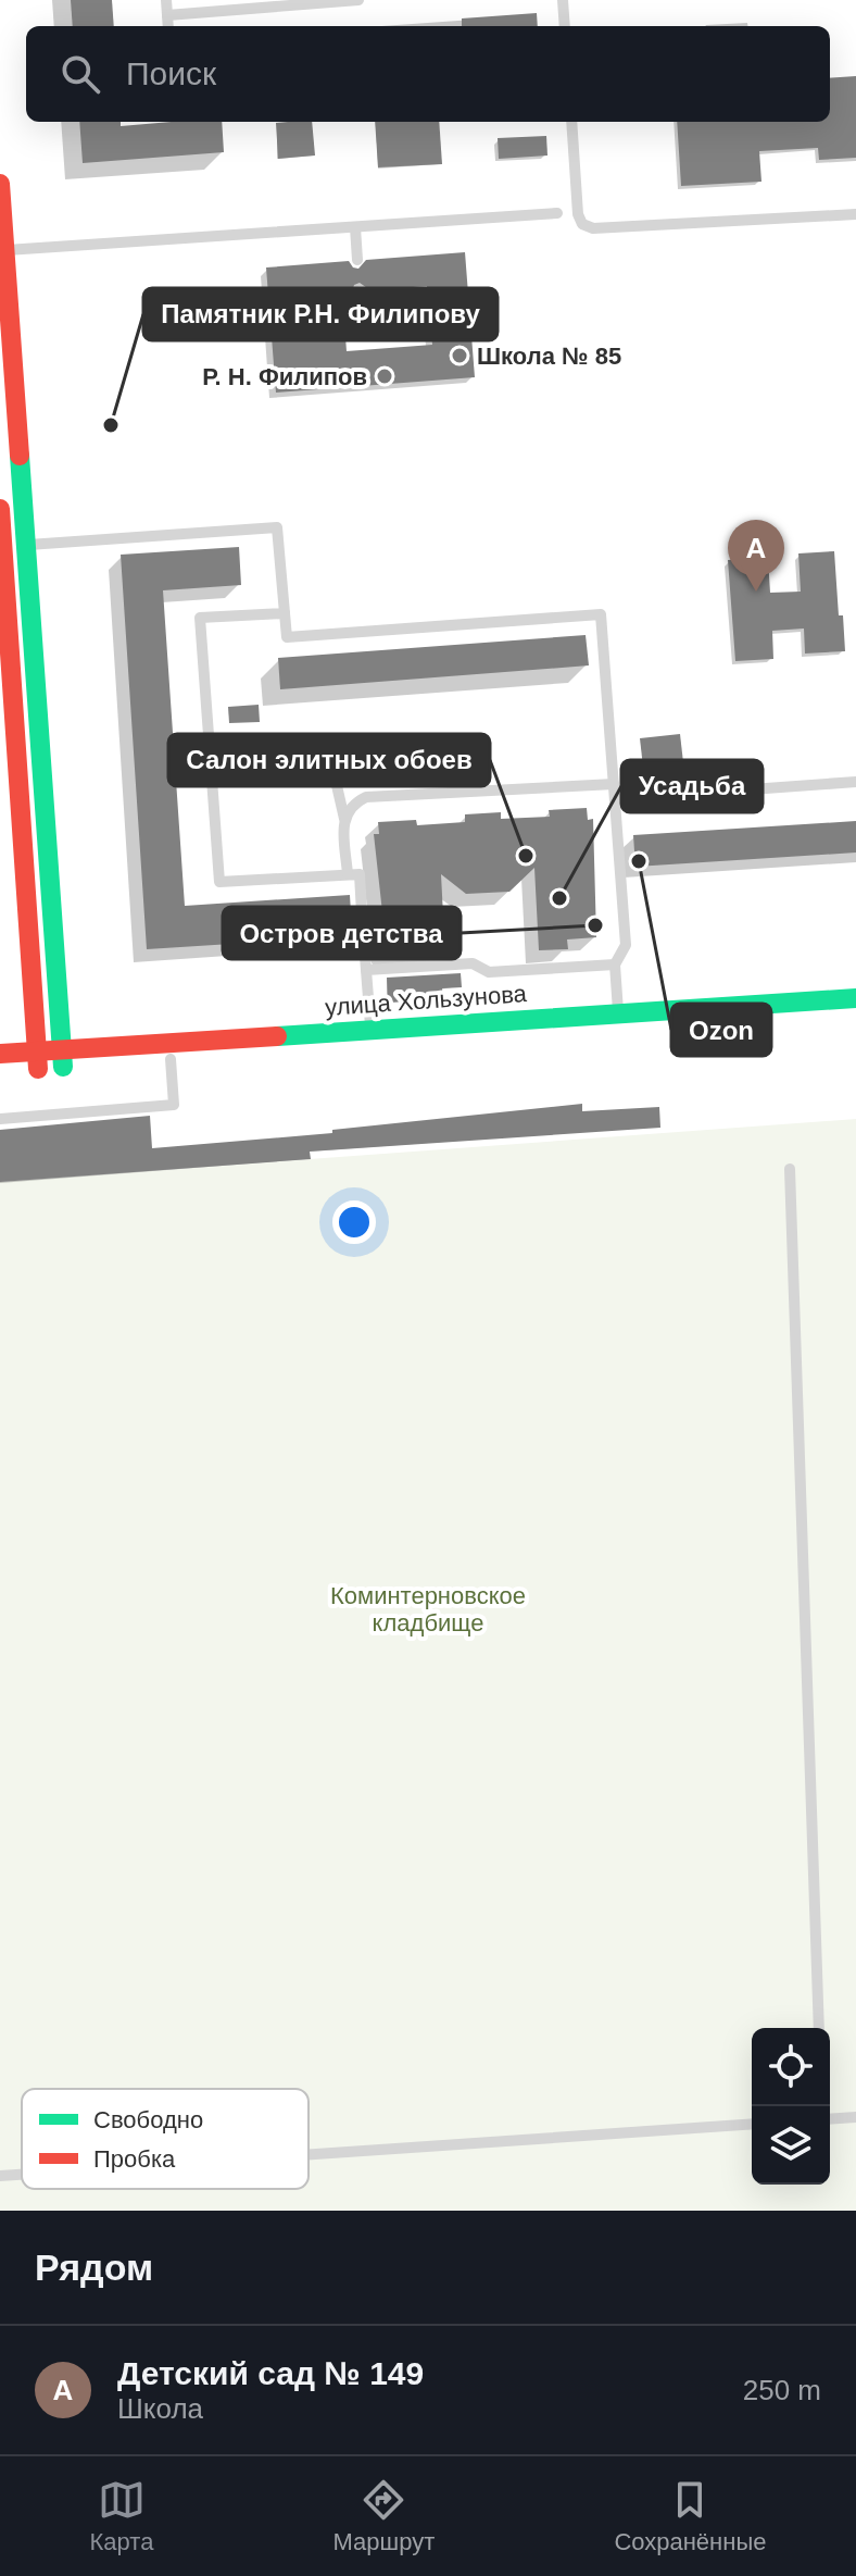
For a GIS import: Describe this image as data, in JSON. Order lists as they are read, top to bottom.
{
  "streets": {
    "main road": ["улица Хользунова"]
  },
  "parks": ["Коминтерновское кладбище"],
  "places": [
    "Школа № 85",
    "Р. Н. Филипов",
    "Памятник Р.Н. Филипову",
    "Салон элитных обоев",
    "Ozon",
    "Усадьба",
    "Остров детства"
  ],
  "legend": ["Свободно", "Пробка"],
  "page": {
    "search": "Поиск",
    "pins": "A",
    "heading": "Рядом",
    "list": [
      {
        "mark": "A",
        "name": "Детский сад № 149",
        "note": "Школа",
        "value": "250 m"
      }
    ],
    "nav": ["Карта", "Маршрут", "Сохранённые"]
  }
}
